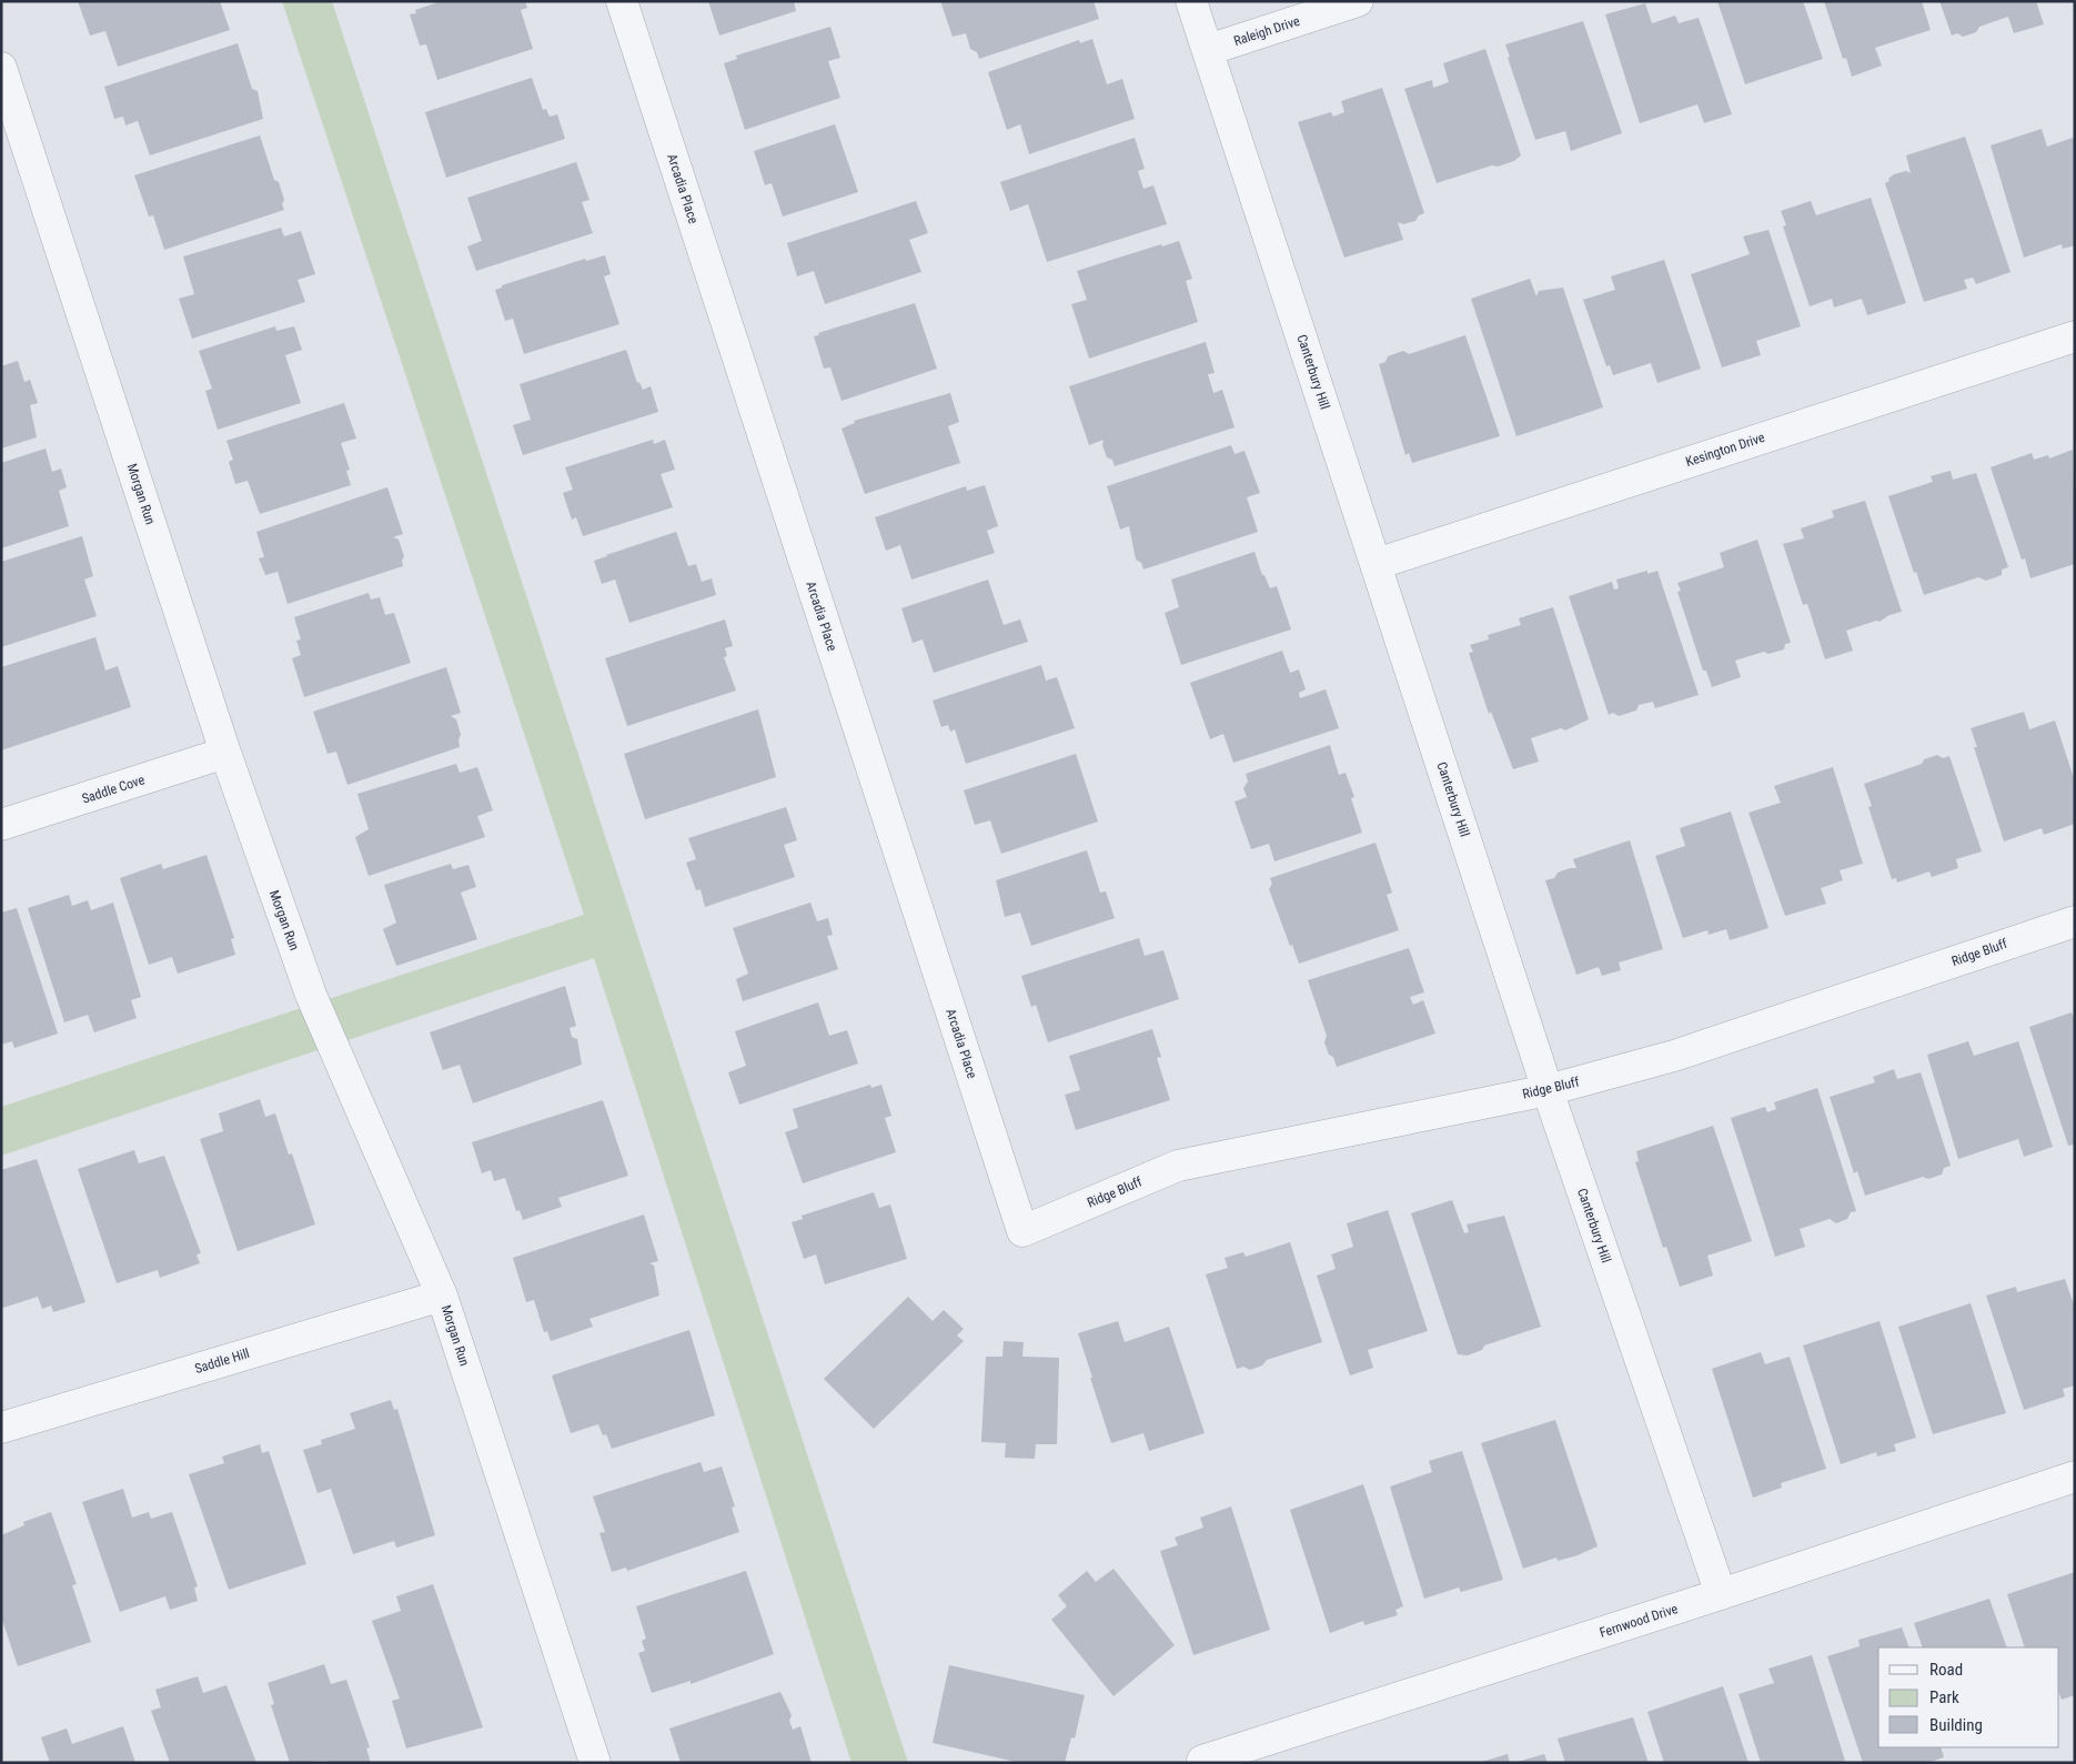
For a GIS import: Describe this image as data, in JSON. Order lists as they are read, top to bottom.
{
  "streets": {
    "street": [
      "Raleigh Drive",
      "Arcadia Place",
      "Canterbury Hill",
      "Kesington Drive",
      "Morgan Run",
      "Saddle Cove",
      "Ridge Bluff",
      "Saddle Hill",
      "Fernwood Drive"
    ]
  },
  "crossings": [
    ["Raleigh Drive", "Canterbury Hill"],
    ["Arcadia Place", "Ridge Bluff"],
    ["Canterbury Hill", "Kesington Drive"],
    ["Canterbury Hill", "Ridge Bluff"],
    ["Canterbury Hill", "Fernwood Drive"],
    ["Morgan Run", "Saddle Cove"],
    ["Morgan Run", "Saddle Hill"]
  ],
  "legend": ["Road", "Park", "Building"]
}
